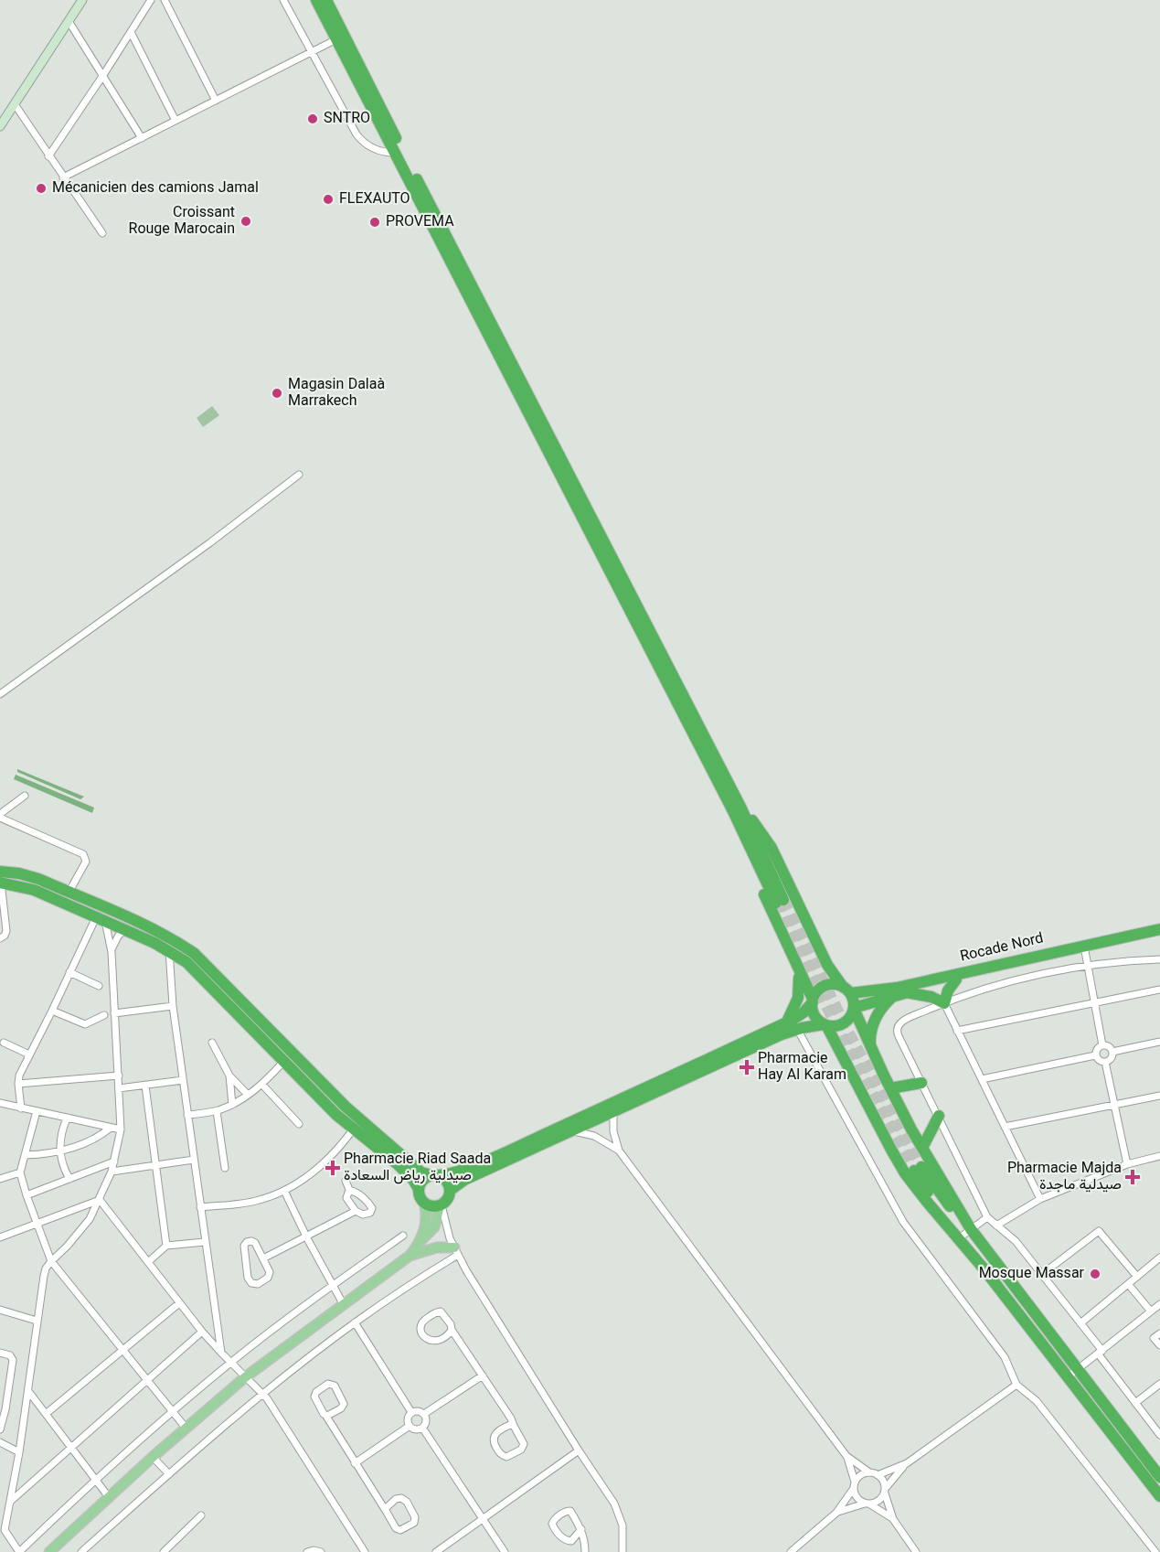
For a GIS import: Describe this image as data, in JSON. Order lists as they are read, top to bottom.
{
  "streets": {
    "highway": ["Rocade Nord"]
  },
  "places": {
    "other": [
      "SNTRO",
      "Mécanicien des camions Jamal",
      "FLEXAUTO",
      "Croissant Rouge Marocain",
      "PROVEMA",
      "Magasin Dalaà Marrakech",
      "Mosque Massar"
    ],
    "health": ["Pharmacie Hay Al Karam", "Pharmacie Riad Saada صيدلية رياض السعادة", "Pharmacie Majda صيدلية ماجدة"]
  }
}
